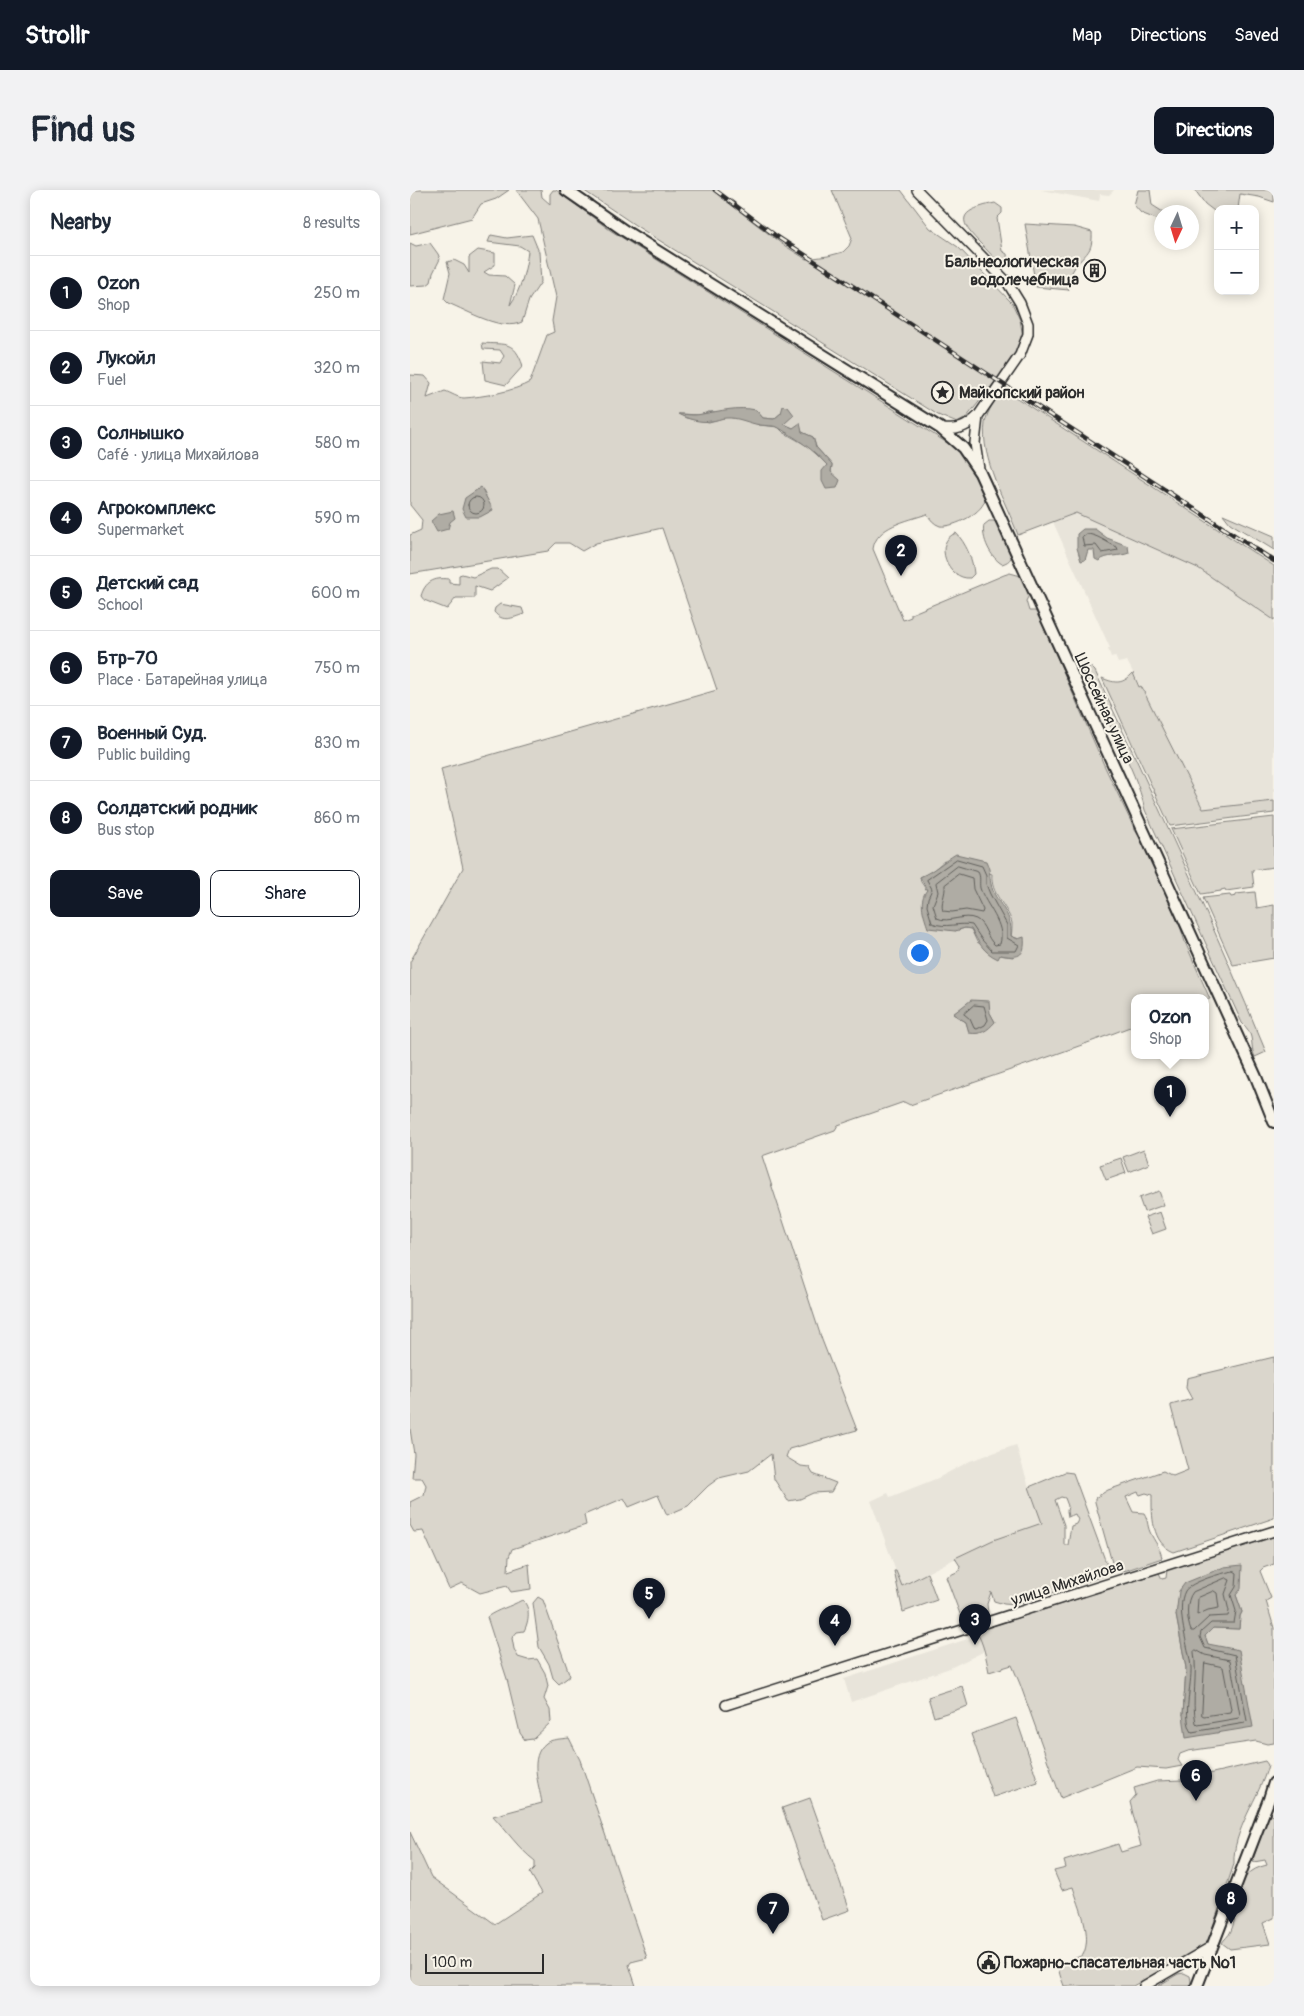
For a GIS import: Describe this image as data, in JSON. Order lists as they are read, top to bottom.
{
  "streets": {
    "main road": ["Шоссейная улица"],
    "street": ["улица Михайлова"]
  },
  "places": {
    "building": ["Бальнеологическая водолечебница"],
    "place": ["Майкопский район"],
    "public building": ["Пожарно-спасательная часть №1"]
  },
  "scale_bar": "100 m",
  "north": "bottom",
  "page": {
    "header": "Strollr",
    "nav": ["Map", "Directions", "Saved"],
    "buttons": [
      "Directions",
      ["Save", "Share"]
    ],
    "title": "Find us",
    "heading": ["Nearby", "8 results"],
    "map_buttons": ["+", "−"],
    "list": [
      {
        "mark": "1",
        "name": "Ozon",
        "note": "Shop",
        "value": "250 m"
      },
      {
        "mark": "2",
        "name": "Лукойл",
        "note": "Fuel",
        "value": "320 m"
      },
      {
        "mark": "3",
        "name": "Солнышко",
        "note": "Café · улица Михайлова",
        "value": "580 m"
      },
      {
        "mark": "4",
        "name": "Агрокомплекс",
        "note": "Supermarket",
        "value": "590 m"
      },
      {
        "mark": "5",
        "name": "Детский сад",
        "note": "School",
        "value": "600 m"
      },
      {
        "mark": "6",
        "name": "Бтр-70",
        "note": "Place · Батарейная улица",
        "value": "750 m"
      },
      {
        "mark": "7",
        "name": "Военный Суд.",
        "note": "Public building",
        "value": "830 m"
      },
      {
        "mark": "8",
        "name": "Солдатский родник",
        "note": "Bus stop",
        "value": "860 m"
      }
    ],
    "pins": [
      "2",
      "1",
      "5",
      "3",
      "4",
      "6",
      "8",
      "7"
    ],
    "popup": ["Ozon", "Shop"],
    "scale": "100 m"
  }
}
